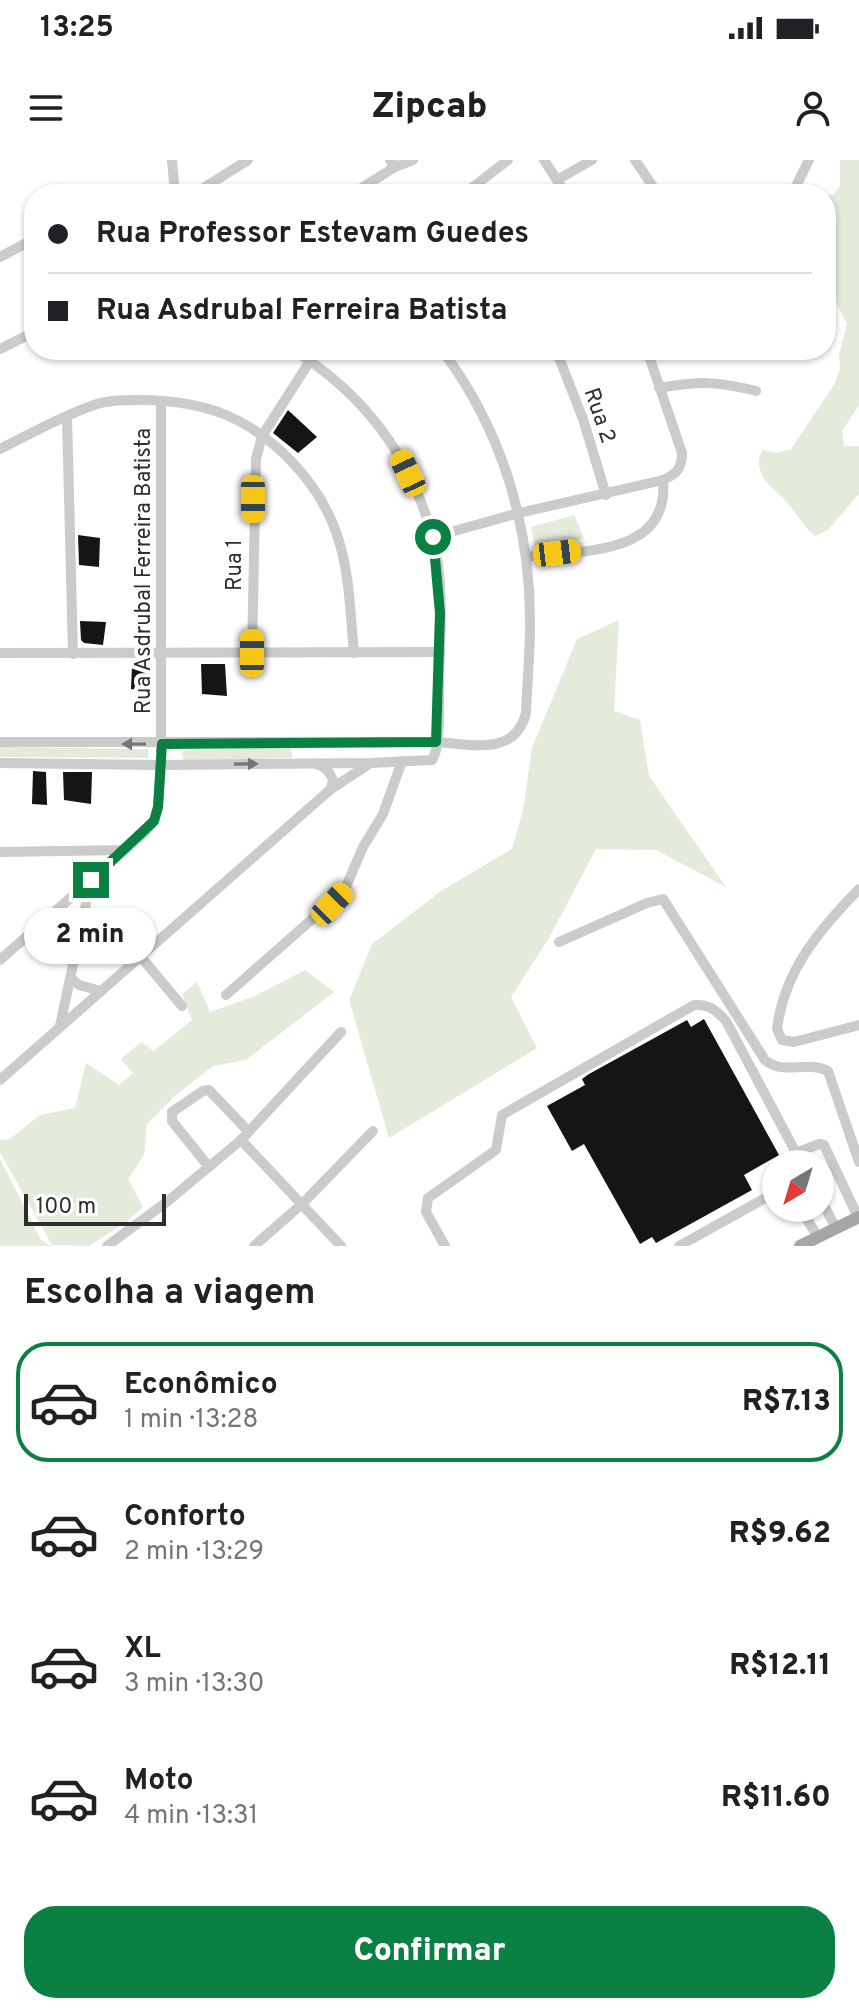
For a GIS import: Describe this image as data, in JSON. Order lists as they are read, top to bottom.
{
  "streets": {
    "street": ["Rua 2", "Rua 1", "Rua Asdrubal Ferreira Batista"]
  },
  "scale_bar": "100 m",
  "north": "bottom left",
  "page": {
    "status": "13:25",
    "header": "Zipcab",
    "banner": ["Rua Professor Estevam Guedes", "Rua Asdrubal Ferreira Batista"],
    "bubble": "2 min",
    "scale": "100 m",
    "heading": "Escolha a viagem",
    "list": [
      {
        "name": "Econômico",
        "note": "1 min · 13:28",
        "value": "R$7.13"
      },
      {
        "name": "Conforto",
        "note": "2 min · 13:29",
        "value": "R$9.62"
      },
      {
        "name": "XL",
        "note": "3 min · 13:30",
        "value": "R$12.11"
      },
      {
        "name": "Moto",
        "note": "4 min · 13:31",
        "value": "R$11.60"
      }
    ],
    "buttons": "Confirmar"
  }
}
